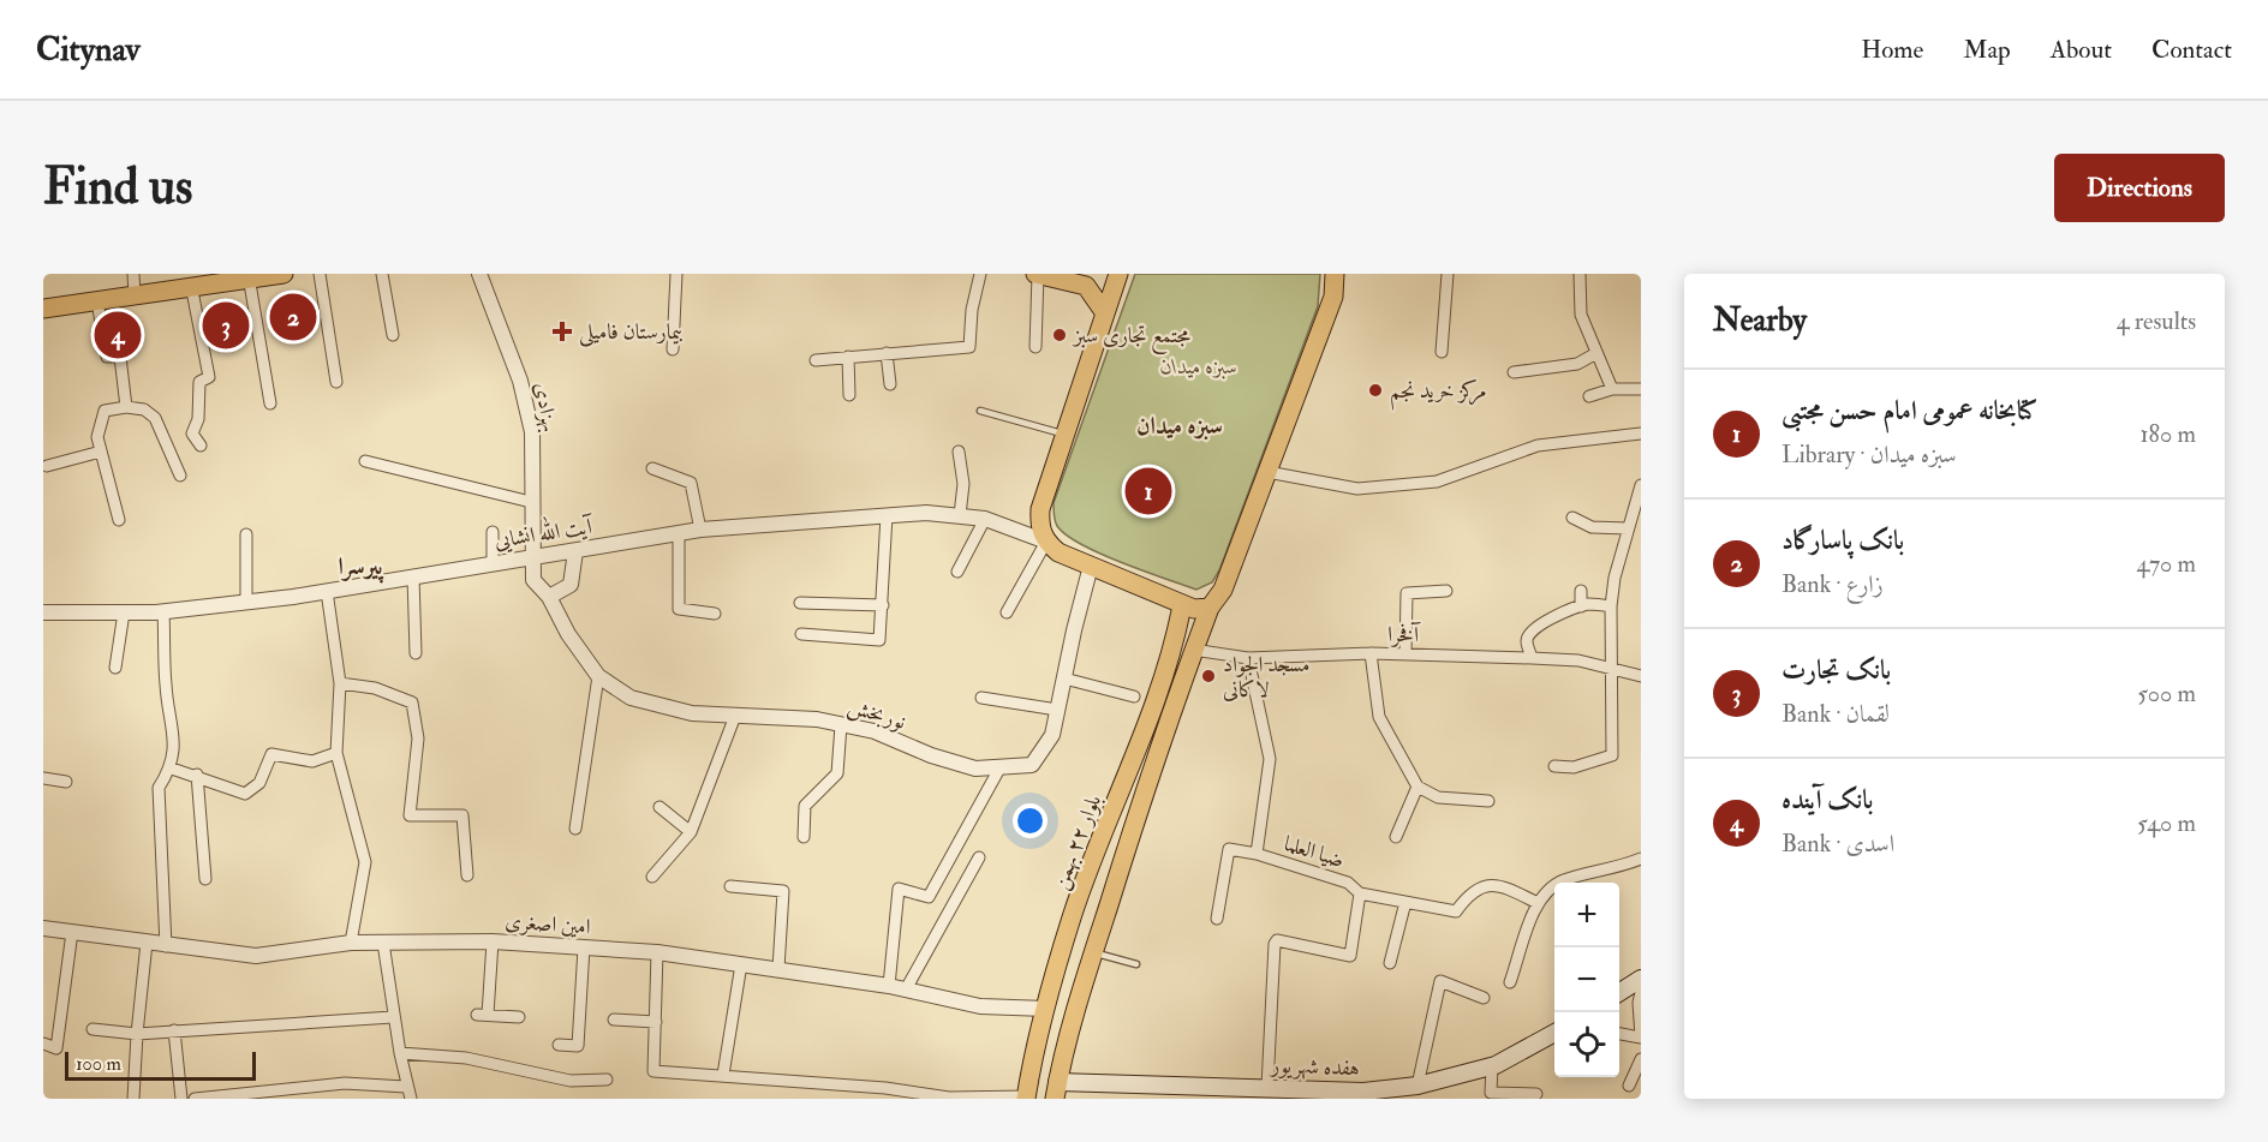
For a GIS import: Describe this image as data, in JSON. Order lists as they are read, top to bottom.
{
  "streets": {
    "main road": ["بلوار ۲۲ بهمن", "هفده شهریور"],
    "street": [
      "بهزادی",
      "آیت الله انشایی",
      "آفخرا",
      "نوربخش",
      "ضیا العلما",
      "امین اصغری"
    ]
  },
  "crossings": [
    ["بهزادی", "آیت الله انشایی"],
    ["بهزادی", "نوربخش"],
    ["آیت الله انشایی", "نوربخش"],
    ["آفخرا", "ضیا العلما"],
    ["بلوار ۲۲ بهمن", "امین اصغری"]
  ],
  "districts": ["سبزه میدان", "پیرسرا"],
  "parks": ["سبزه میدان"],
  "places": {
    "health": ["بیمارستان فامیلی"],
    "other": ["مجتمع تجاری سبز", "مرکز خرید نجم", "مسجد الجواد لاکانی"]
  },
  "scale_bar": "100 m",
  "page": {
    "header": "Citynav",
    "nav": [
      "Home",
      "Map",
      "About",
      "Contact"
    ],
    "buttons": "Directions",
    "title": "Find us",
    "heading": ["Nearby", "4 results"],
    "pins": [
      "2",
      "3",
      "4",
      "1"
    ],
    "list": [
      {
        "mark": "1",
        "name": "کتابخانه عمومی امام حسن مجتبی",
        "note": "Library · سبزه میدان",
        "value": "180 m"
      },
      {
        "mark": "2",
        "name": "بانک پاسارگاد",
        "note": "Bank · زارع",
        "value": "470 m"
      },
      {
        "mark": "3",
        "name": "بانک تجارت",
        "note": "Bank · لقمان",
        "value": "500 m"
      },
      {
        "mark": "4",
        "name": "بانک آینده",
        "note": "Bank · اسدی",
        "value": "540 m"
      }
    ],
    "map_buttons": ["+", "−"],
    "scale": "100 m"
  }
}
